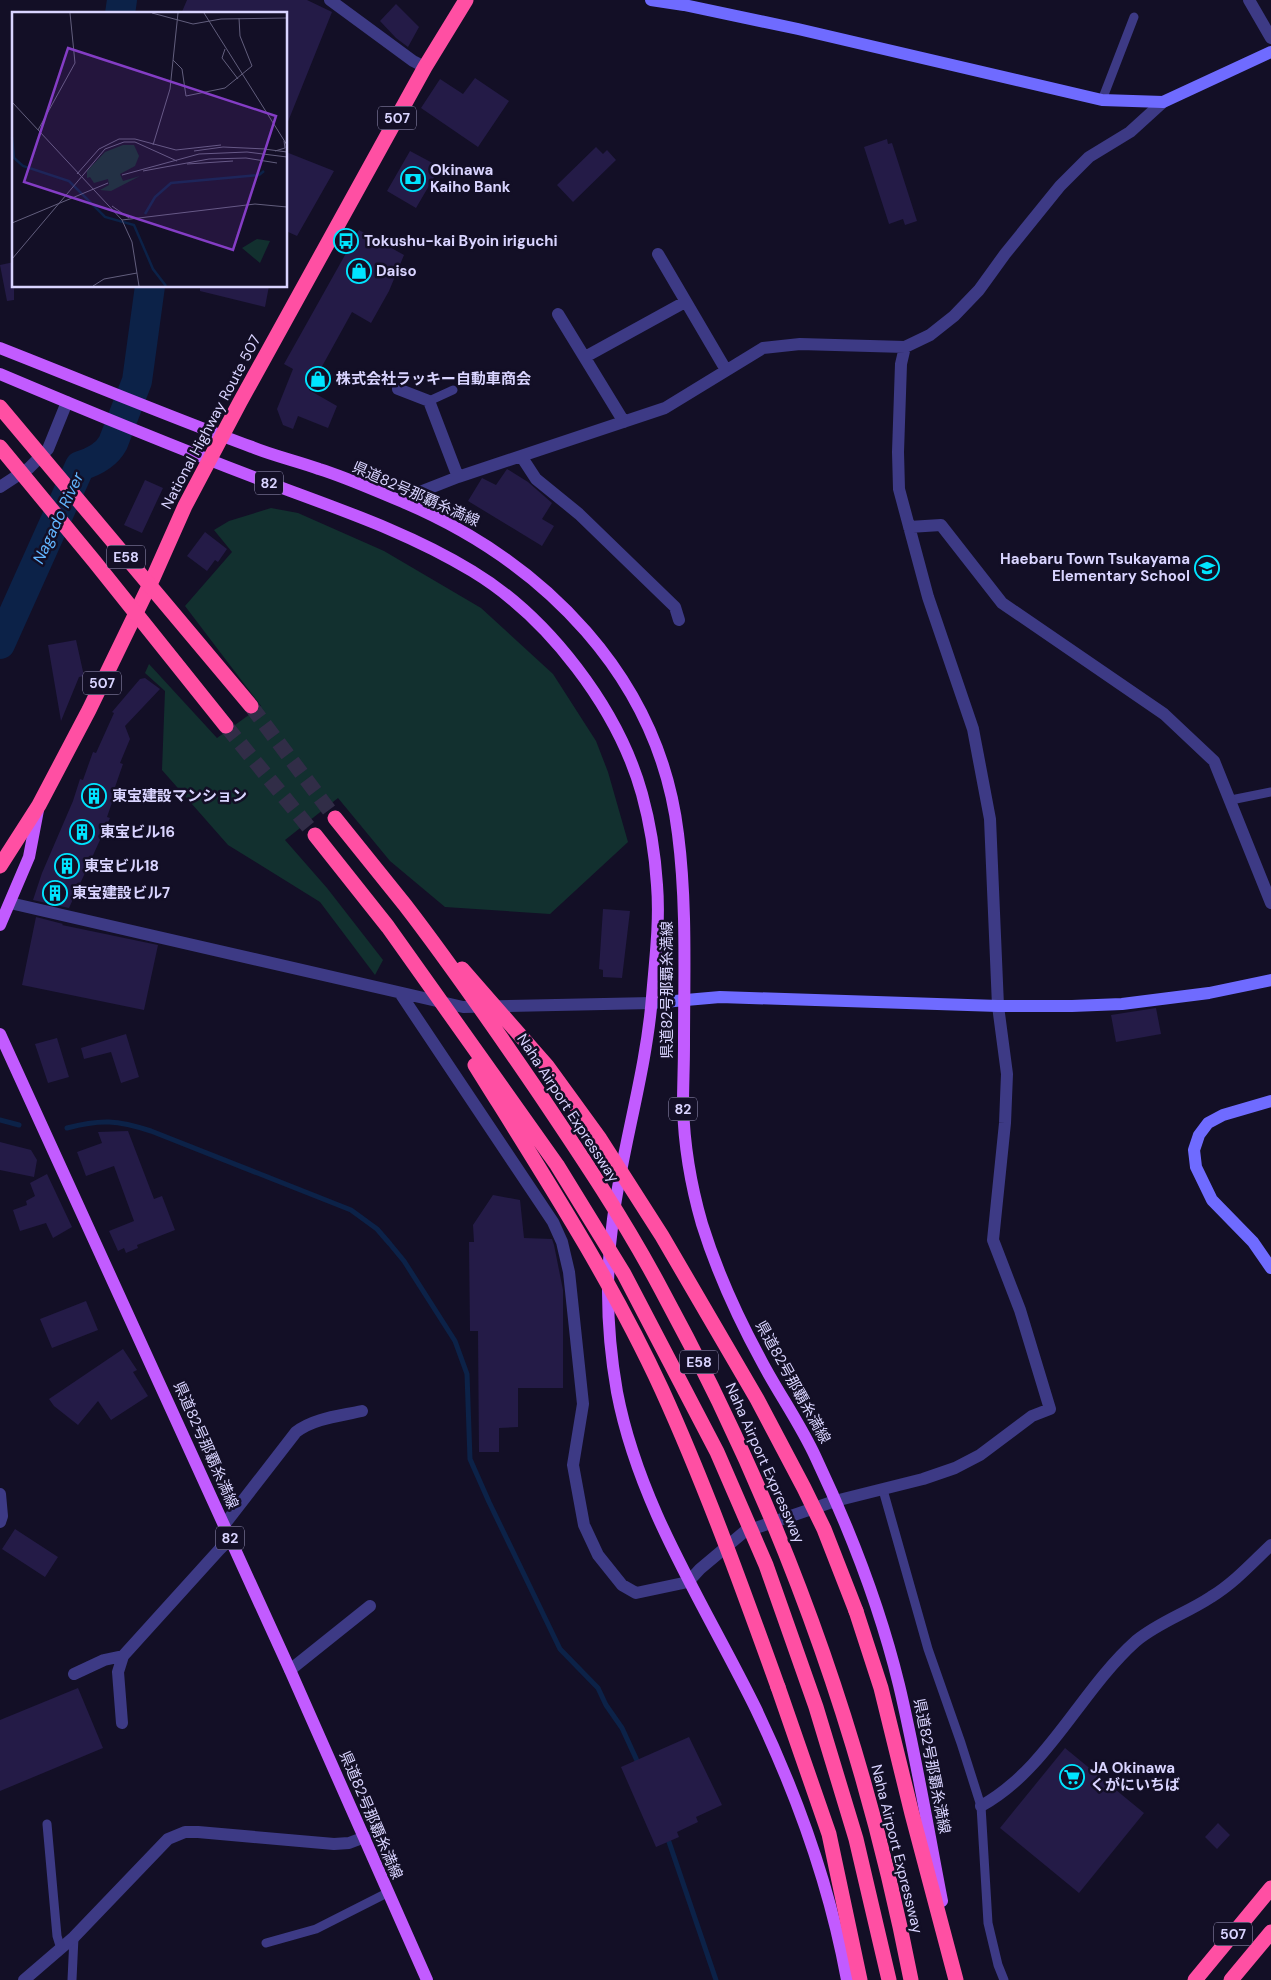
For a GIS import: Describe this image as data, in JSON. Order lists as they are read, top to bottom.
{
  "streets": {
    "highway": [
      "507",
      "National Highway Route 507",
      "E58",
      "Naha Airport Expressway"
    ],
    "main road": ["82", "県道82号那覇糸満線"]
  },
  "crossings": [
    ["National Highway Route 507", "県道82号那覇糸満線"]
  ],
  "water": ["Nagado River"],
  "places": {
    "bank": ["Okinawa Kaiho Bank"],
    "bus stop": ["Tokushu-kai Byoin iriguchi"],
    "shop": ["Daiso", "株式会社ラッキー自動車商会"],
    "school or university": ["Haebaru Town Tsukayama Elementary School"],
    "building": [
      "東宝建設マンション",
      "東宝ビル16",
      "東宝ビル18",
      "東宝建設ビル7"
    ],
    "supermarket": ["JA Okinawa くがにいちば"]
  }
}
